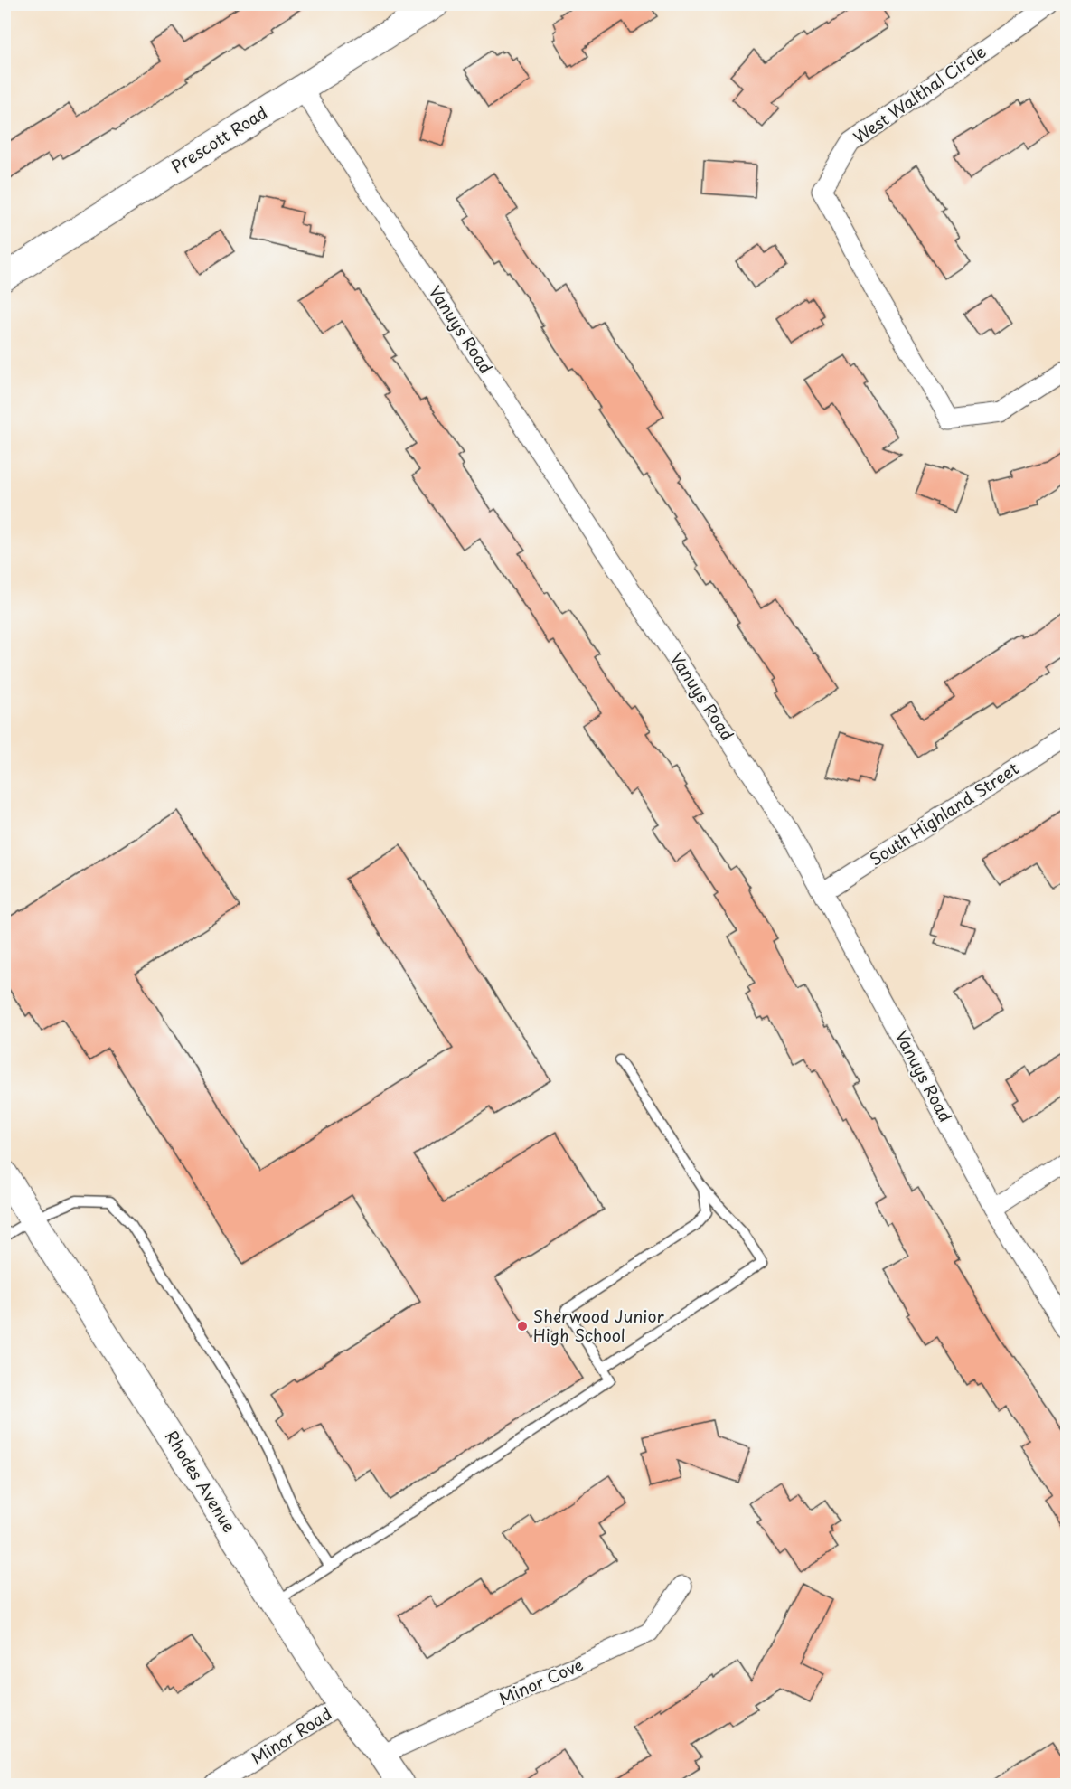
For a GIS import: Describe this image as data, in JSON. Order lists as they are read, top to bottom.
{
  "streets": {
    "main road": ["Prescott Road", "Rhodes Avenue"],
    "street": [
      "West Walthal Circle",
      "Vanuys Road",
      "South Highland Street",
      "Minor Cove",
      "Minor Road"
    ]
  },
  "crossings": [
    ["Prescott Road", "Vanuys Road"],
    ["Vanuys Road", "South Highland Street"],
    ["Rhodes Avenue", "Minor Cove"],
    ["Rhodes Avenue", "Minor Road"]
  ],
  "places": ["Sherwood Junior High School"]
}
